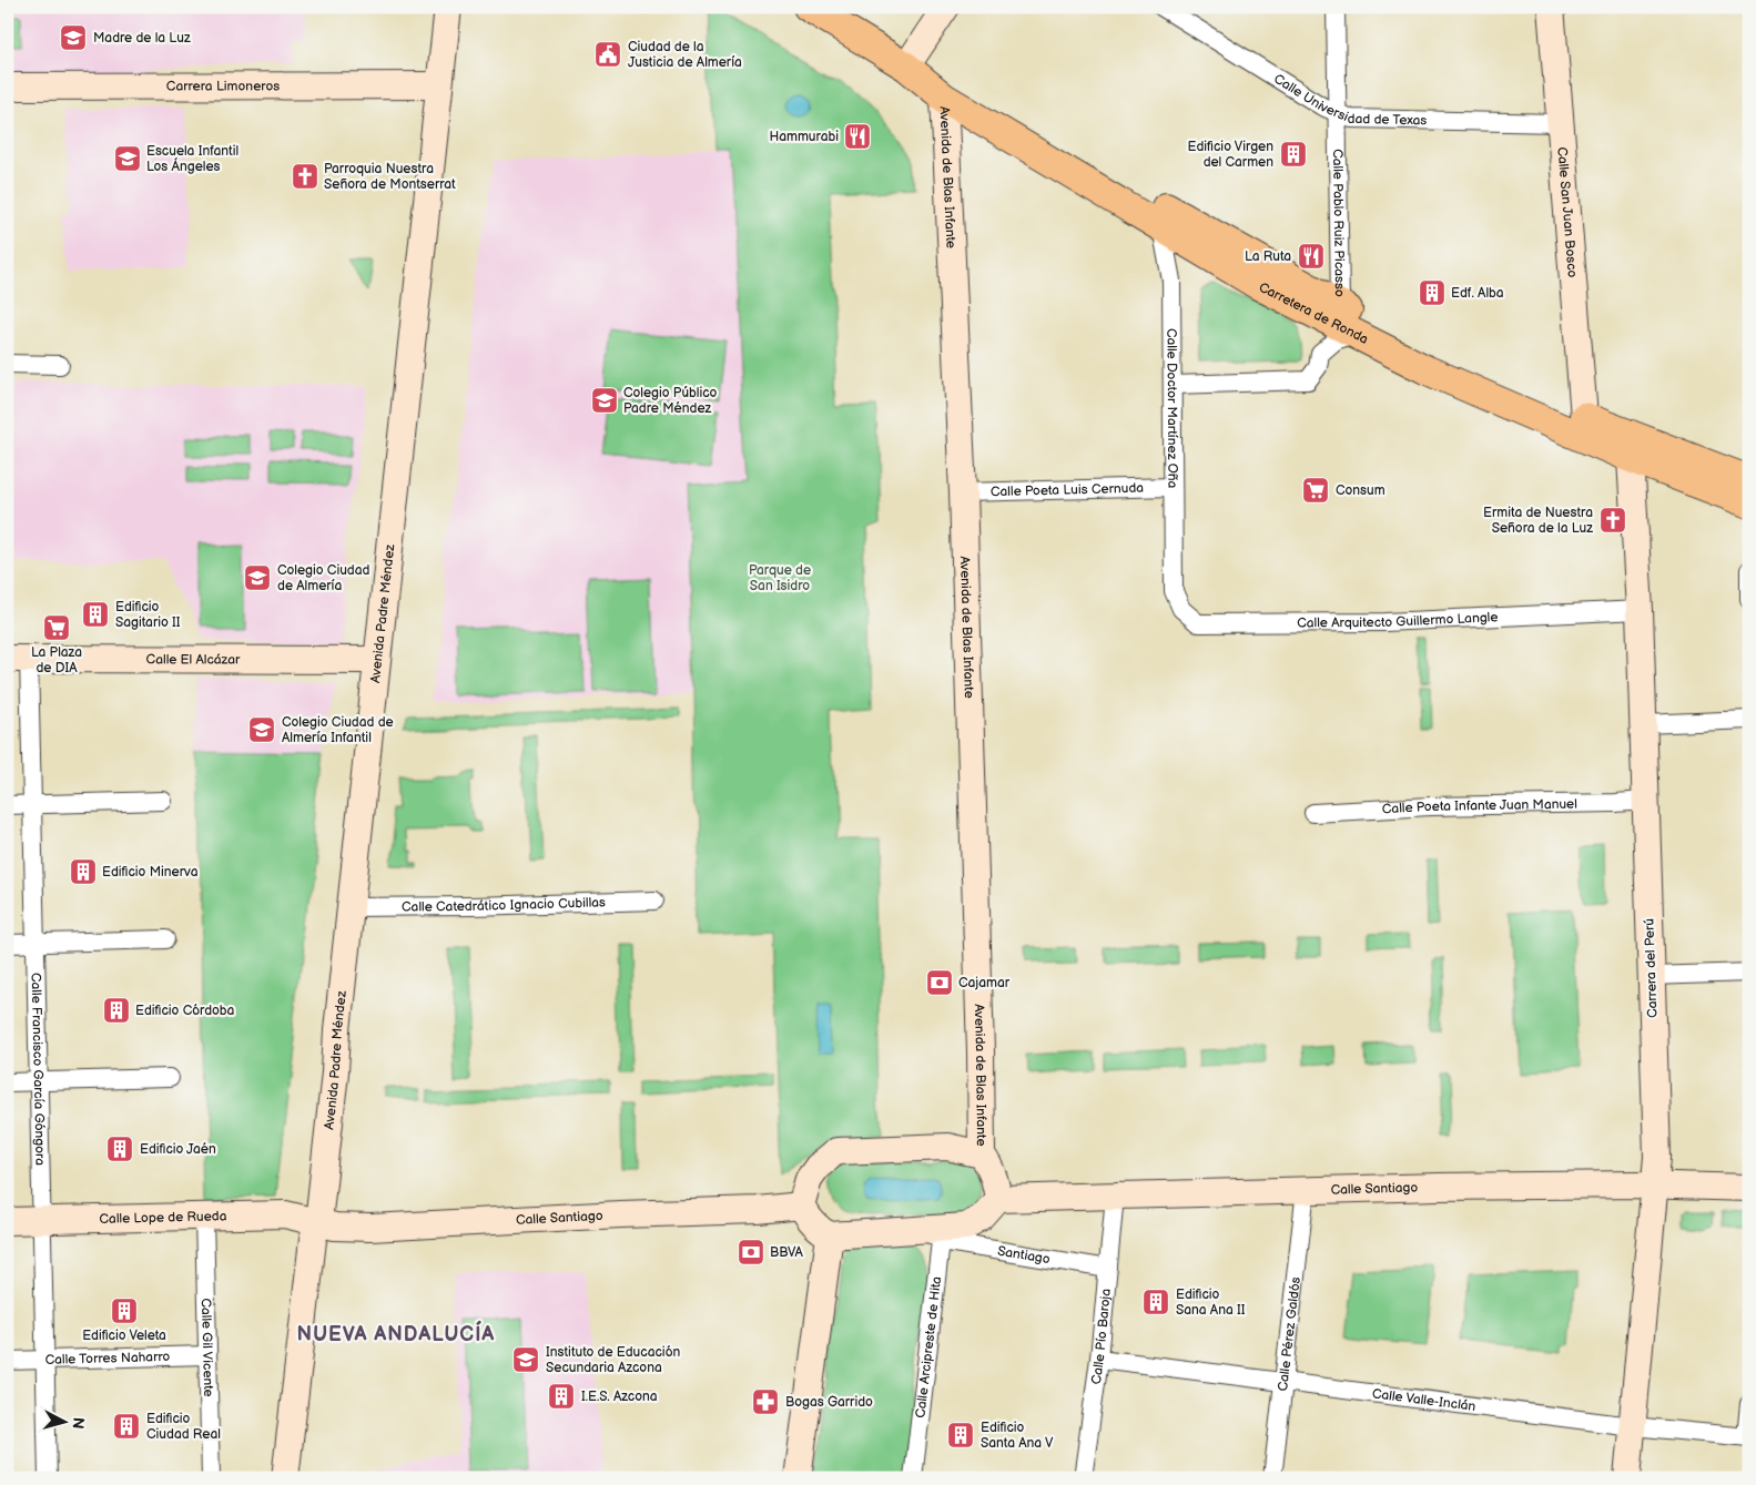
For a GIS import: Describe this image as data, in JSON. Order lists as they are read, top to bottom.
{
  "streets": {
    "main road": ["Carretera de Ronda"],
    "street": [
      "Carrera Limoneros",
      "Calle Universidad de Texas",
      "Avenida de Blas Infante",
      "Calle San Juan Bosco",
      "Calle Pablo Ruiz Picasso",
      "Calle Doctor Martínez Oña",
      "Calle Poeta Luis Cernuda",
      "Avenida Padre Méndez",
      "Calle Arquitecto Guillermo Langle",
      "Calle El Alcázar",
      "Calle Poeta Infante Juan Manuel",
      "Calle Catedrático Ignacio Cubillas",
      "Carrera del Perú",
      "Calle Francisco García Góngora",
      "Calle Santiago",
      "Calle Lope de Rueda",
      "Santiago",
      "Calle Pérez Galdós",
      "Calle Pío Baroja",
      "Calle Gil Vicente",
      "Calle Arcipreste de Hita",
      "Calle Torres Naharro",
      "Calle Valle-Inclán"
    ]
  },
  "crossings": [
    ["Carrera Limoneros", "Avenida Padre Méndez"],
    ["Calle Universidad de Texas", "Calle San Juan Bosco"],
    ["Calle Universidad de Texas", "Calle Pablo Ruiz Picasso"],
    ["Avenida de Blas Infante", "Carretera de Ronda"],
    ["Avenida de Blas Infante", "Calle Poeta Luis Cernuda"],
    ["Calle San Juan Bosco", "Carretera de Ronda"],
    ["Calle Pablo Ruiz Picasso", "Carretera de Ronda"],
    ["Carretera de Ronda", "Calle Doctor Martínez Oña"],
    ["Carretera de Ronda", "Carrera del Perú"],
    ["Calle Doctor Martínez Oña", "Calle Poeta Luis Cernuda"],
    ["Calle Doctor Martínez Oña", "Calle Arquitecto Guillermo Langle"],
    ["Avenida Padre Méndez", "Calle El Alcázar"],
    ["Avenida Padre Méndez", "Calle Catedrático Ignacio Cubillas"],
    ["Avenida Padre Méndez", "Calle Santiago"],
    ["Avenida Padre Méndez", "Calle Lope de Rueda"],
    ["Calle Arquitecto Guillermo Langle", "Carrera del Perú"],
    ["Calle El Alcázar", "Calle Francisco García Góngora"],
    ["Calle Poeta Infante Juan Manuel", "Carrera del Perú"],
    ["Carrera del Perú", "Calle Santiago"],
    ["Carrera del Perú", "Calle Valle-Inclán"],
    ["Calle Francisco García Góngora", "Calle Lope de Rueda"],
    ["Calle Francisco García Góngora", "Calle Torres Naharro"],
    ["Calle Santiago", "Calle Lope de Rueda"],
    ["Calle Santiago", "Calle Pérez Galdós"],
    ["Calle Santiago", "Calle Pío Baroja"],
    ["Calle Lope de Rueda", "Calle Gil Vicente"],
    ["Santiago", "Calle Pío Baroja"],
    ["Santiago", "Calle Arcipreste de Hita"],
    ["Calle Pérez Galdós", "Calle Valle-Inclán"],
    ["Calle Pío Baroja", "Calle Valle-Inclán"],
    ["Calle Gil Vicente", "Calle Torres Naharro"]
  ],
  "districts": ["NUEVA ANDALUCÍA"],
  "parks": ["Parque de San Isidro"],
  "places": {
    "school or university": [
      "Madre de la Luz",
      "Escuela Infantil Los Ángeles",
      "Colegio Público Padre Méndez",
      "Colegio Ciudad de Almería",
      "Colegio Ciudad de Almería Infantil",
      "Instituto de Educación Secundaria Azcona"
    ],
    "public building": ["Ciudad de la Justicia de Almería"],
    "restaurant": ["Hammurabi", "La Ruta"],
    "building": [
      "Edificio Virgen del Carmen",
      "Edf. Alba",
      "Edificio Sagitario II",
      "Edificio Minerva",
      "Edificio Córdoba",
      "Edificio Jaén",
      "Edificio Sana Ana II",
      "Edificio Veleta",
      "I.E.S. Azcona",
      "Edificio Ciudad Real",
      "Edificio Santa Ana V"
    ],
    "church": ["Parroquia Nuestra Señora de Montserrat", "Ermita de Nuestra Señora de la Luz"],
    "supermarket": ["Consum", "La Plaza de DIA"],
    "bank": ["Cajamar", "BBVA"],
    "pharmacy": ["Bogas Garrido"]
  },
  "north": "right"
}
